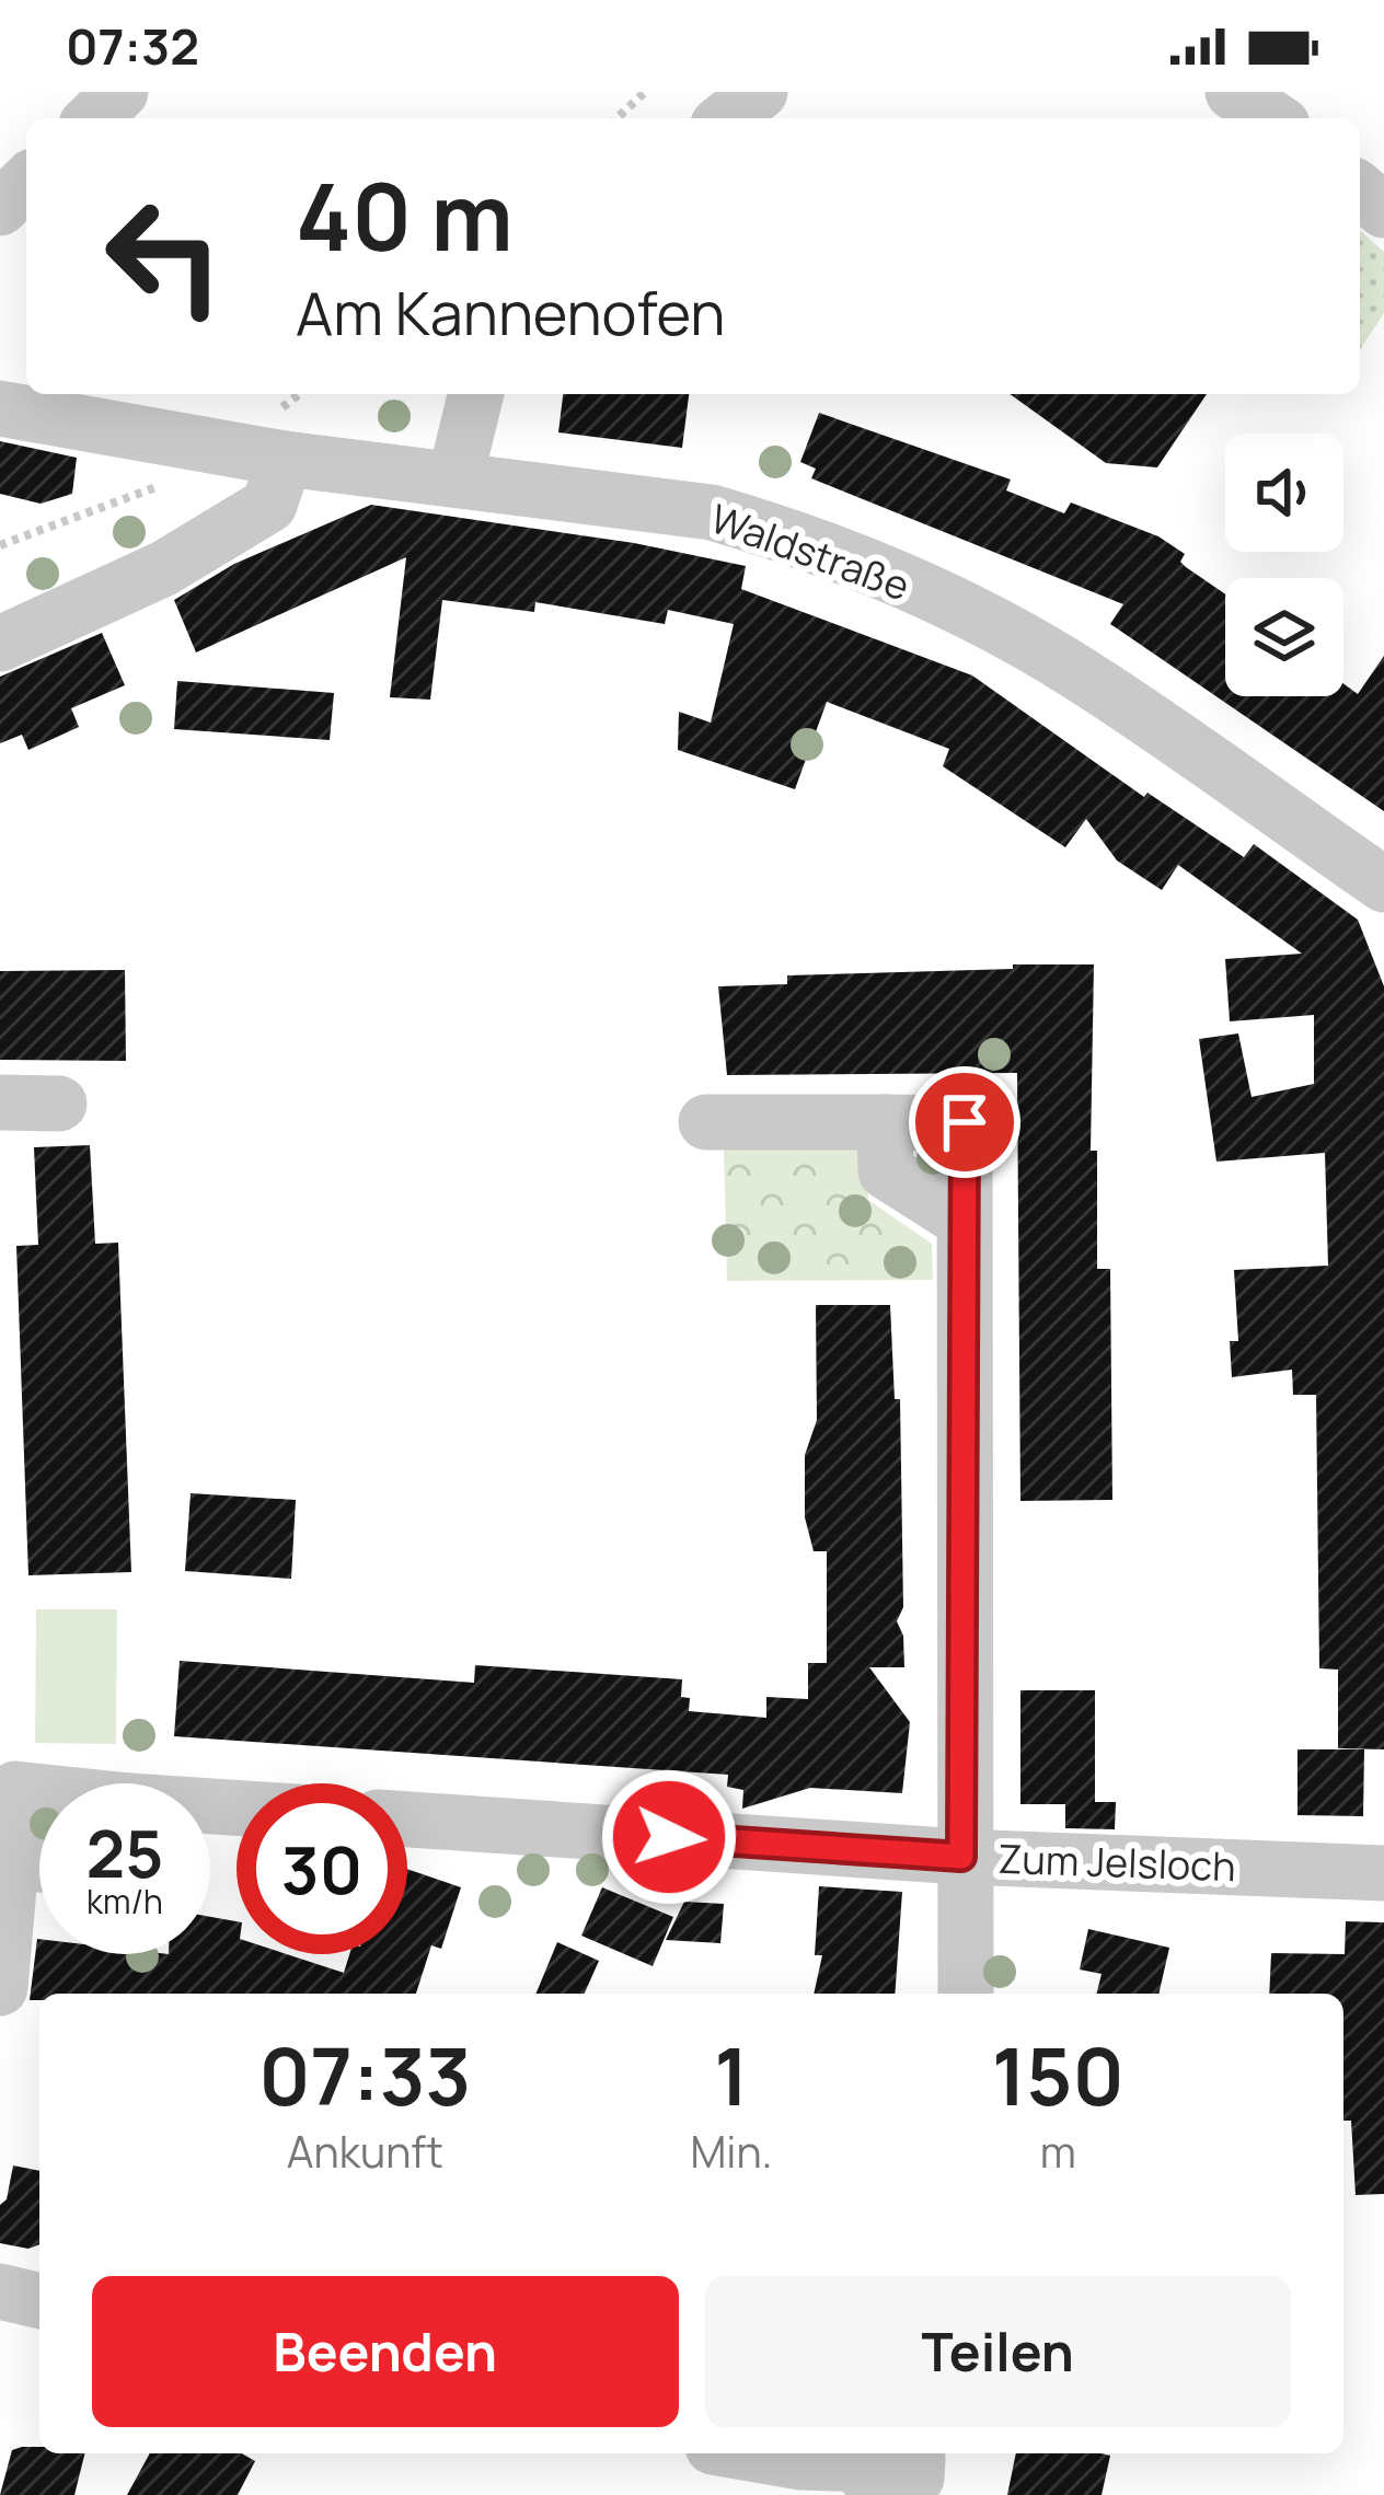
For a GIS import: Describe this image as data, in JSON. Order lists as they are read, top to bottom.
{
  "streets": {
    "street": ["Waldstraße", "Zum Jelsloch"]
  },
  "page": {
    "status": "07:32",
    "turn": ["40 m", "Am Kannenofen"],
    "speed": "25 km/h",
    "limit": "30",
    "eta": [
      "07:33",
      "Ankunft",
      "1",
      "Min.",
      "150",
      "m"
    ],
    "buttons": ["Beenden", "Teilen"]
  }
}
